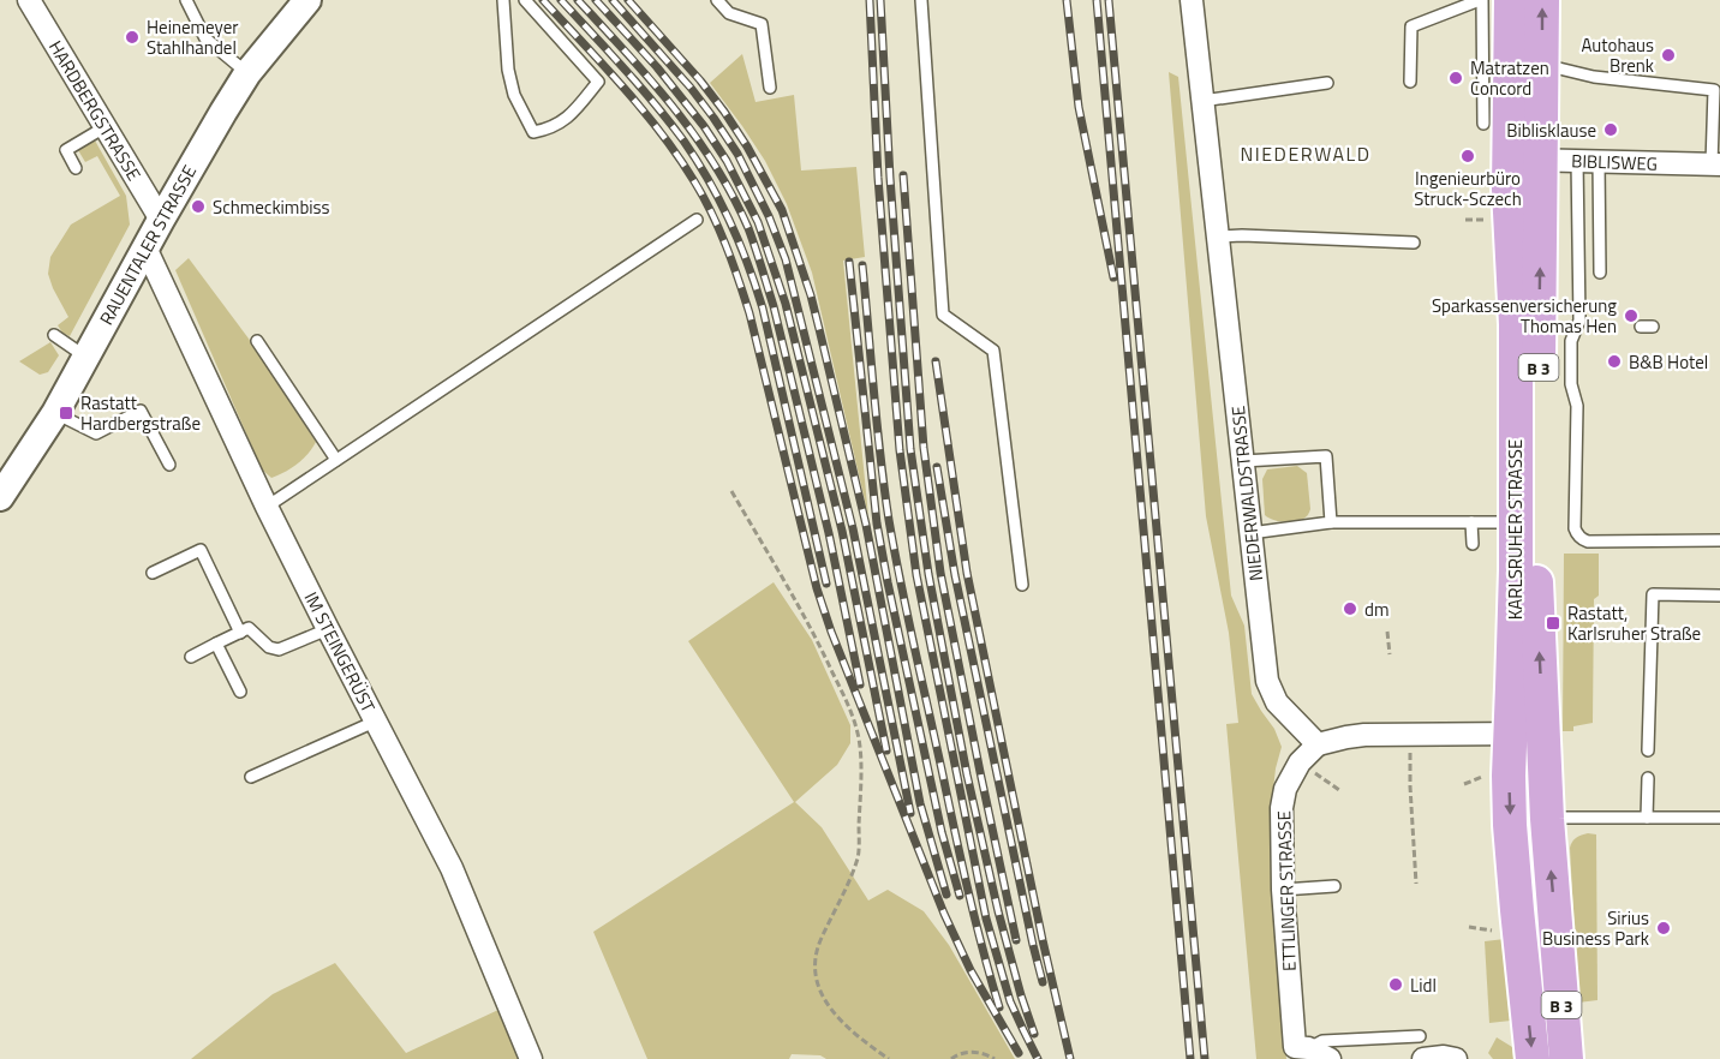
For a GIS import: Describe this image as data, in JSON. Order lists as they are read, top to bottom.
{
  "streets": {
    "main road": ["B 3", "KARLSRUHER STRASSE"],
    "street": [
      "HARDBERGSTRASSE",
      "BIBLISWEG",
      "RAUENTALER STRASSE",
      "NIEDERWALDSTRASSE",
      "IM STEINGERÜST",
      "ETTLINGER STRASSE"
    ]
  },
  "crossings": [
    ["HARDBERGSTRASSE", "RAUENTALER STRASSE"],
    ["BIBLISWEG", "KARLSRUHER STRASSE"],
    ["RAUENTALER STRASSE", "IM STEINGERÜST"],
    ["NIEDERWALDSTRASSE", "ETTLINGER STRASSE"]
  ],
  "districts": ["NIEDERWALD"],
  "places": {
    "other": [
      "Heinemeyer Stahlhandel",
      "Autohaus Brenk",
      "Matratzen Concord",
      "Biblisklause",
      "Ingenieurbüro Struck-Sczech",
      "Schmeckimbiss",
      "Sparkassenversicherung Thomas Hen",
      "B&B Hotel",
      "dm",
      "Sirius Business Park",
      "Lidl"
    ],
    "transit": ["Rastatt Hardbergstraße", "Rastatt, Karlsruher Straße"]
  }
}
